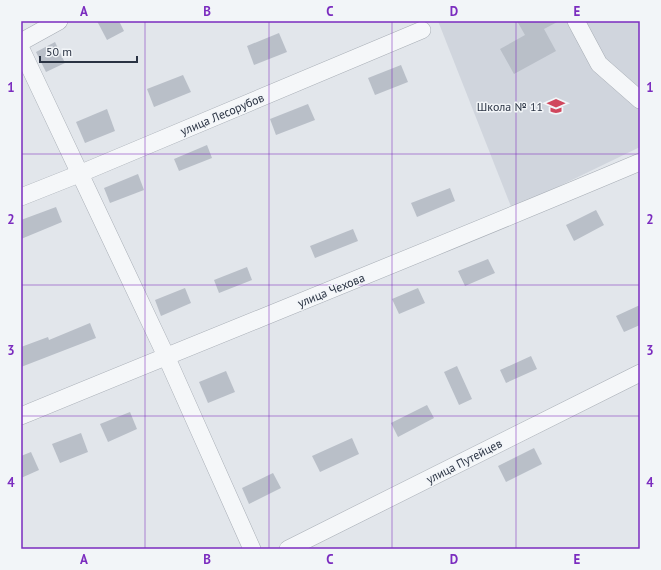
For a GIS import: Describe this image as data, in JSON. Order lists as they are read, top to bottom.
{
  "streets": {
    "street": ["улица Лесорубов", "улица Чехова", "улица Путейцев"]
  },
  "places": {
    "school or university": ["Школа № 11"]
  },
  "scale_bar": "50 m",
  "grid": {
    "columns": [
      "A",
      "B",
      "C",
      "D",
      "E"
    ],
    "rows": [
      "1",
      "2",
      "3",
      "4"
    ]
  }
}
